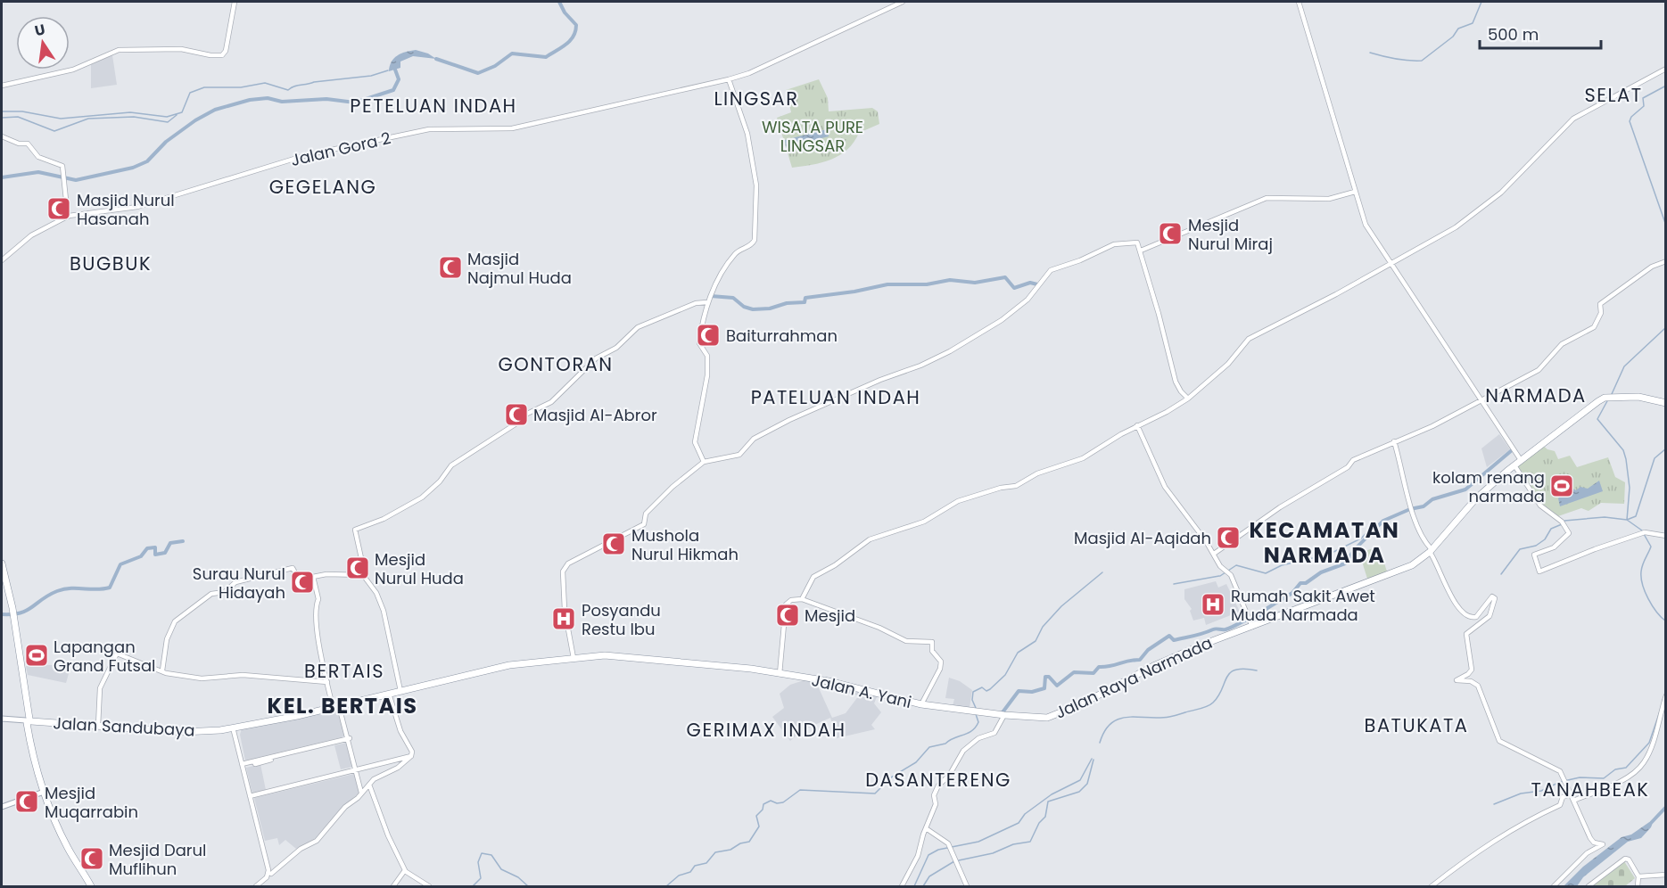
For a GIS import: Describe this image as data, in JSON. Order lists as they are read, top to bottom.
{
  "streets": {
    "highway": ["Jalan Raya Narmada", "Jalan A. Yani", "Jalan Sandubaya"],
    "street": ["Jalan Gora 2"]
  },
  "crossings": [
    ["Jalan Raya Narmada", "Jalan A. Yani"],
    ["Jalan A. Yani", "Jalan Sandubaya"]
  ],
  "districts": [
    "SELAT",
    "LINGSAR",
    "PETELUAN INDAH",
    "GEGELANG",
    "BUGBUK",
    "GONTORAN",
    "NARMADA",
    "PATELUAN INDAH",
    "KECAMATAN NARMADA",
    "BERTAIS",
    "KEL. BERTAIS",
    "BATUKATA",
    "GERIMAX INDAH",
    "DASANTERENG",
    "TANAHBEAK"
  ],
  "parks": ["WISATA PURE LINGSAR"],
  "places": {
    "mosque": [
      "Masjid Nurul Hasanah",
      "Mesjid Nurul Miraj",
      "Masjid Najmul Huda",
      "Baiturrahman",
      "Masjid Al-Abror",
      "Masjid Al-Aqidah",
      "Mushola Nurul Hikmah",
      "Mesjid Nurul Huda",
      "Surau Nurul Hidayah",
      "Mesjid",
      "Mesjid Muqarrabin",
      "Mesjid Darul Muflihun"
    ],
    "sports": ["kolam renang narmada", "Lapangan Grand Futsal"],
    "hospital": ["Rumah Sakit Awet Muda Narmada", "Posyandu Restu Ibu"]
  },
  "scale_bar": "500 m",
  "north": "top"
}
